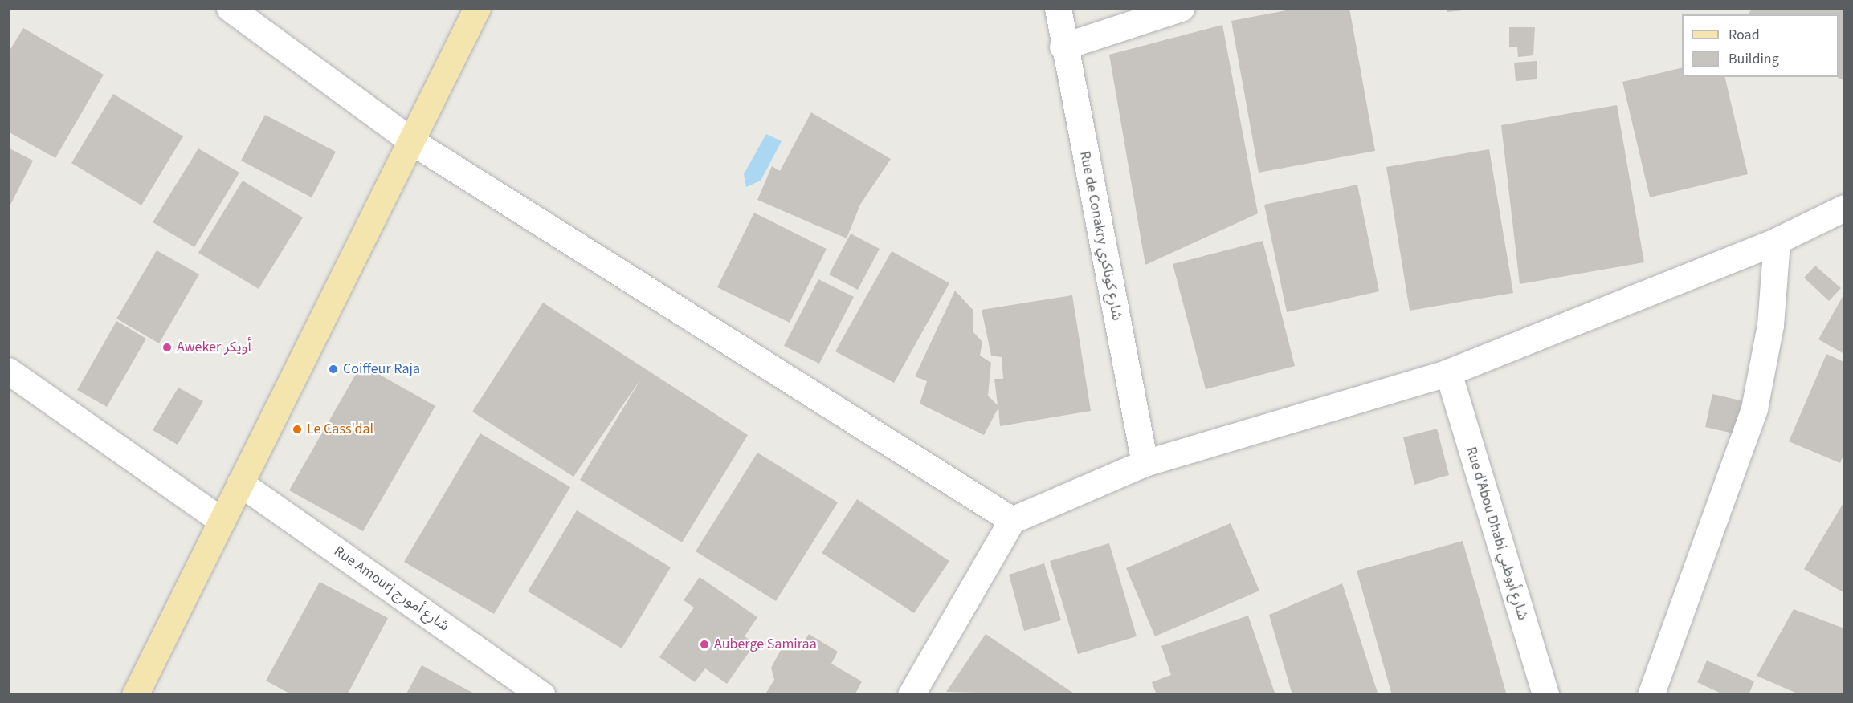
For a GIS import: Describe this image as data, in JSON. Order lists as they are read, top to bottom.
{
  "streets": {
    "street": ["Rue de Conakry شارع كوناكري", "Rue d'Abou Dhabi شارع أبوظبي", "Rue Amourj شارع أمورج"]
  },
  "places": [
    "Aweker أويكر",
    "Coiffeur Raja",
    "Le Cass'dal",
    "Auberge Samiraa"
  ],
  "legend": ["Road", "Building"]
}
